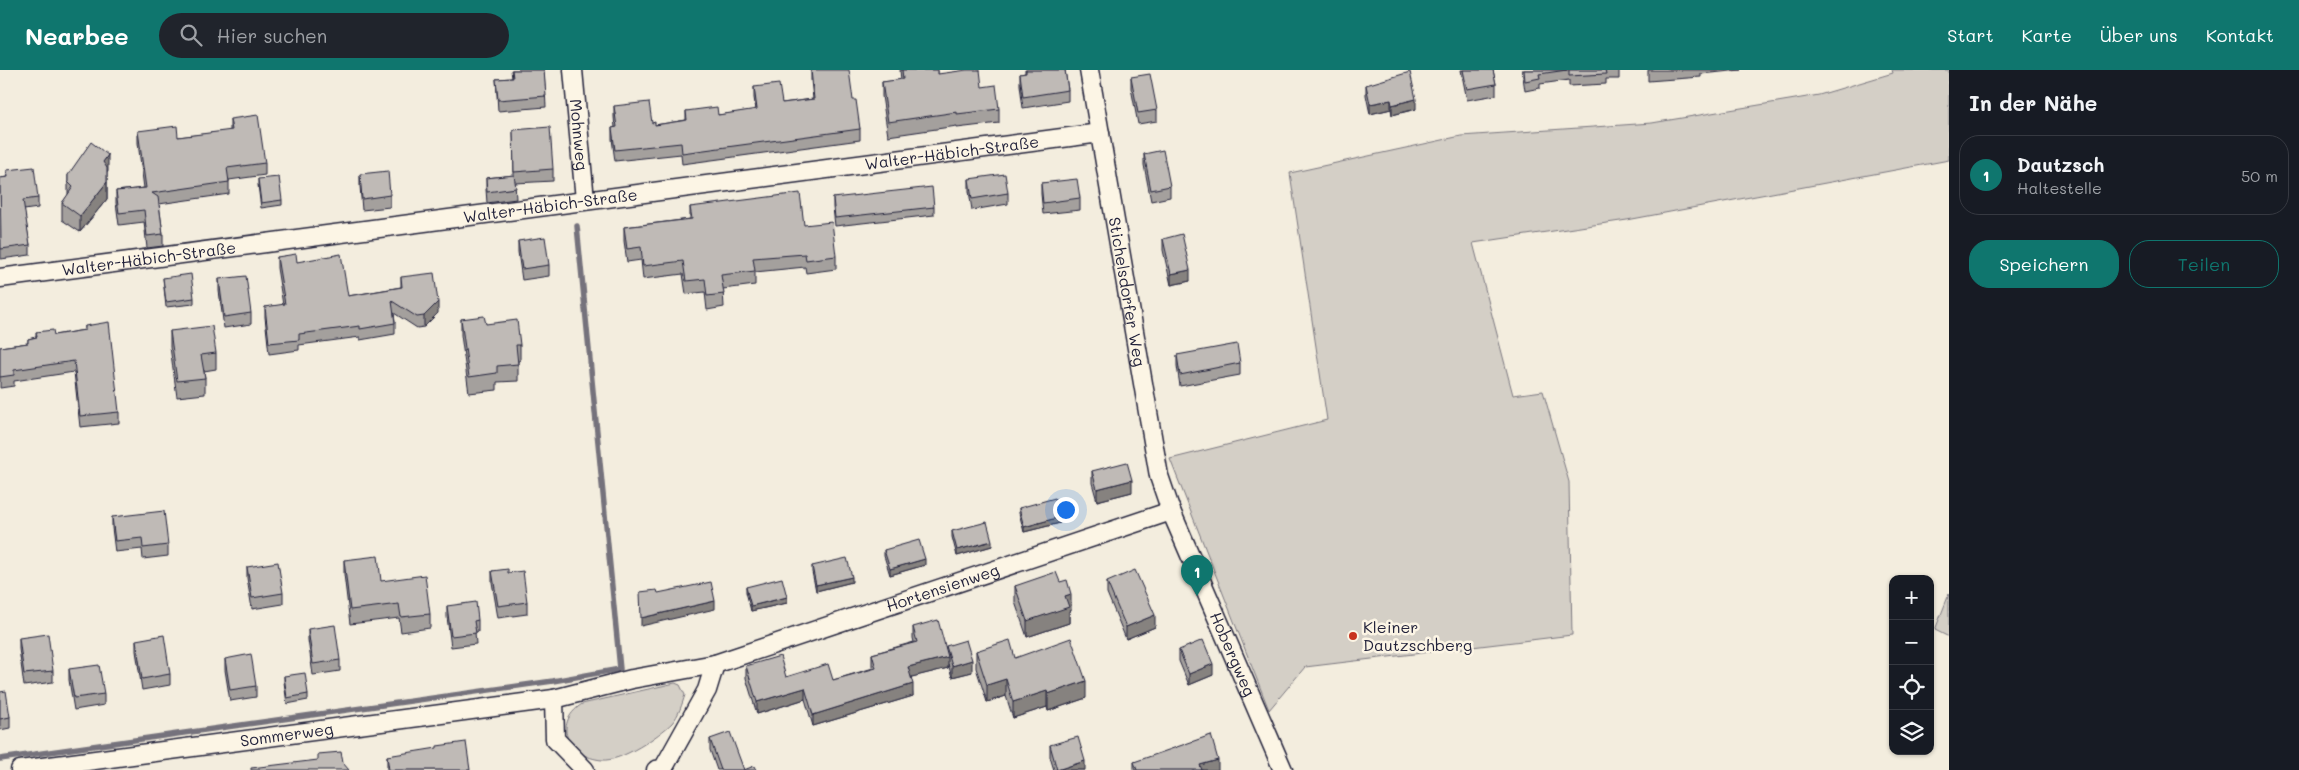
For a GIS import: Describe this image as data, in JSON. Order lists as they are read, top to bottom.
{
  "streets": {
    "street": [
      "Mohnweg",
      "Walter-Häbich-Straße",
      "Stichelsdorfer Weg",
      "Hortensienweg",
      "Hobergweg",
      "Sommerweg"
    ]
  },
  "crossings": [
    ["Mohnweg", "Walter-Häbich-Straße"],
    ["Walter-Häbich-Straße", "Stichelsdorfer Weg"],
    ["Stichelsdorfer Weg", "Hortensienweg"],
    ["Stichelsdorfer Weg", "Hobergweg"],
    ["Hortensienweg", "Hobergweg"],
    ["Hortensienweg", "Sommerweg"]
  ],
  "places": ["Kleiner Dautzschberg"],
  "page": {
    "header": "Nearbee",
    "search": "Hier suchen",
    "nav": [
      "Start",
      "Karte",
      "Über uns",
      "Kontakt"
    ],
    "heading": "In der Nähe",
    "list": [
      {
        "mark": "1",
        "name": "Dautzsch",
        "note": "Haltestelle",
        "value": "50 m"
      }
    ],
    "buttons": ["Speichern", "Teilen"],
    "pins": "1",
    "map_buttons": ["+", "−"]
  }
}
